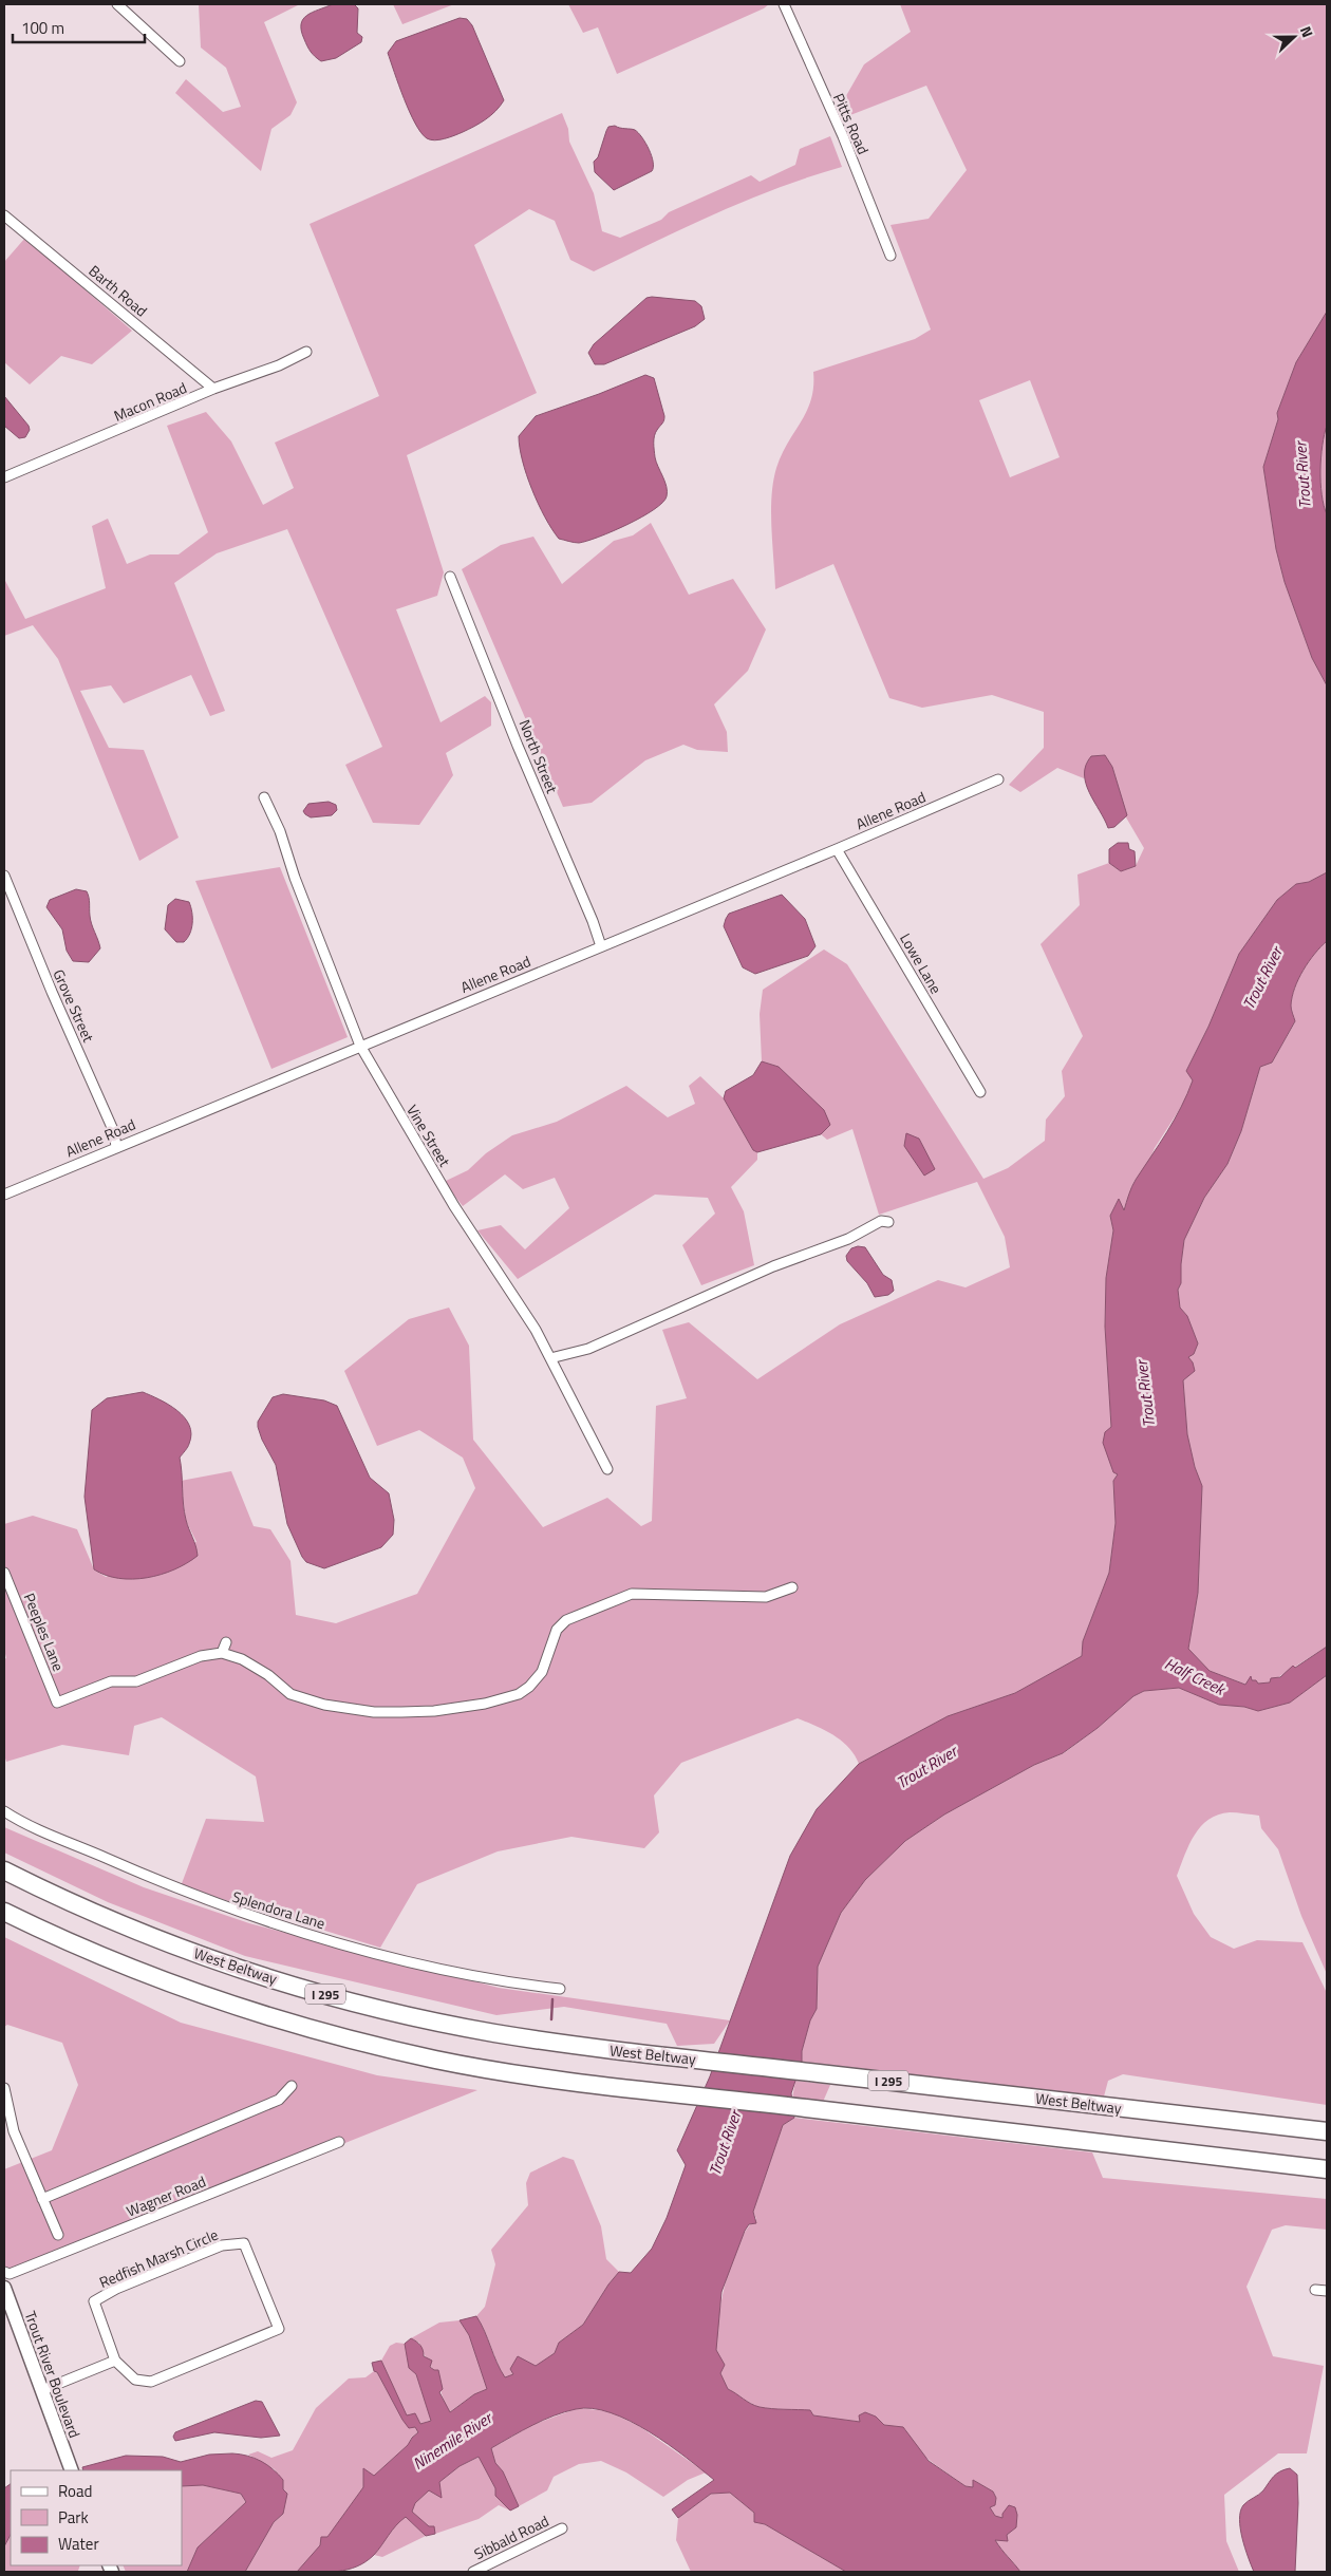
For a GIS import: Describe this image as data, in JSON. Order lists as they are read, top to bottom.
{
  "streets": {
    "highway": ["West Beltway", "I 295"],
    "street": [
      "Pitts Road",
      "Barth Road",
      "Macon Road",
      "North Street",
      "Allene Road",
      "Lowe Lane",
      "Grove Street",
      "Vine Street",
      "Peeples Lane",
      "Splendora Lane",
      "Wagner Road",
      "Redfish Marsh Circle",
      "Trout River Boulevard",
      "Sibbald Road"
    ]
  },
  "crossings": [
    ["Barth Road", "Macon Road"],
    ["North Street", "Allene Road"],
    ["Allene Road", "Lowe Lane"],
    ["Allene Road", "Grove Street"],
    ["Allene Road", "Vine Street"]
  ],
  "water": ["Trout River", "Half Creek", "Ninemile River"],
  "legend": ["Road", "Park", "Water"],
  "scale_bar": "100 m",
  "north": "right"
}
